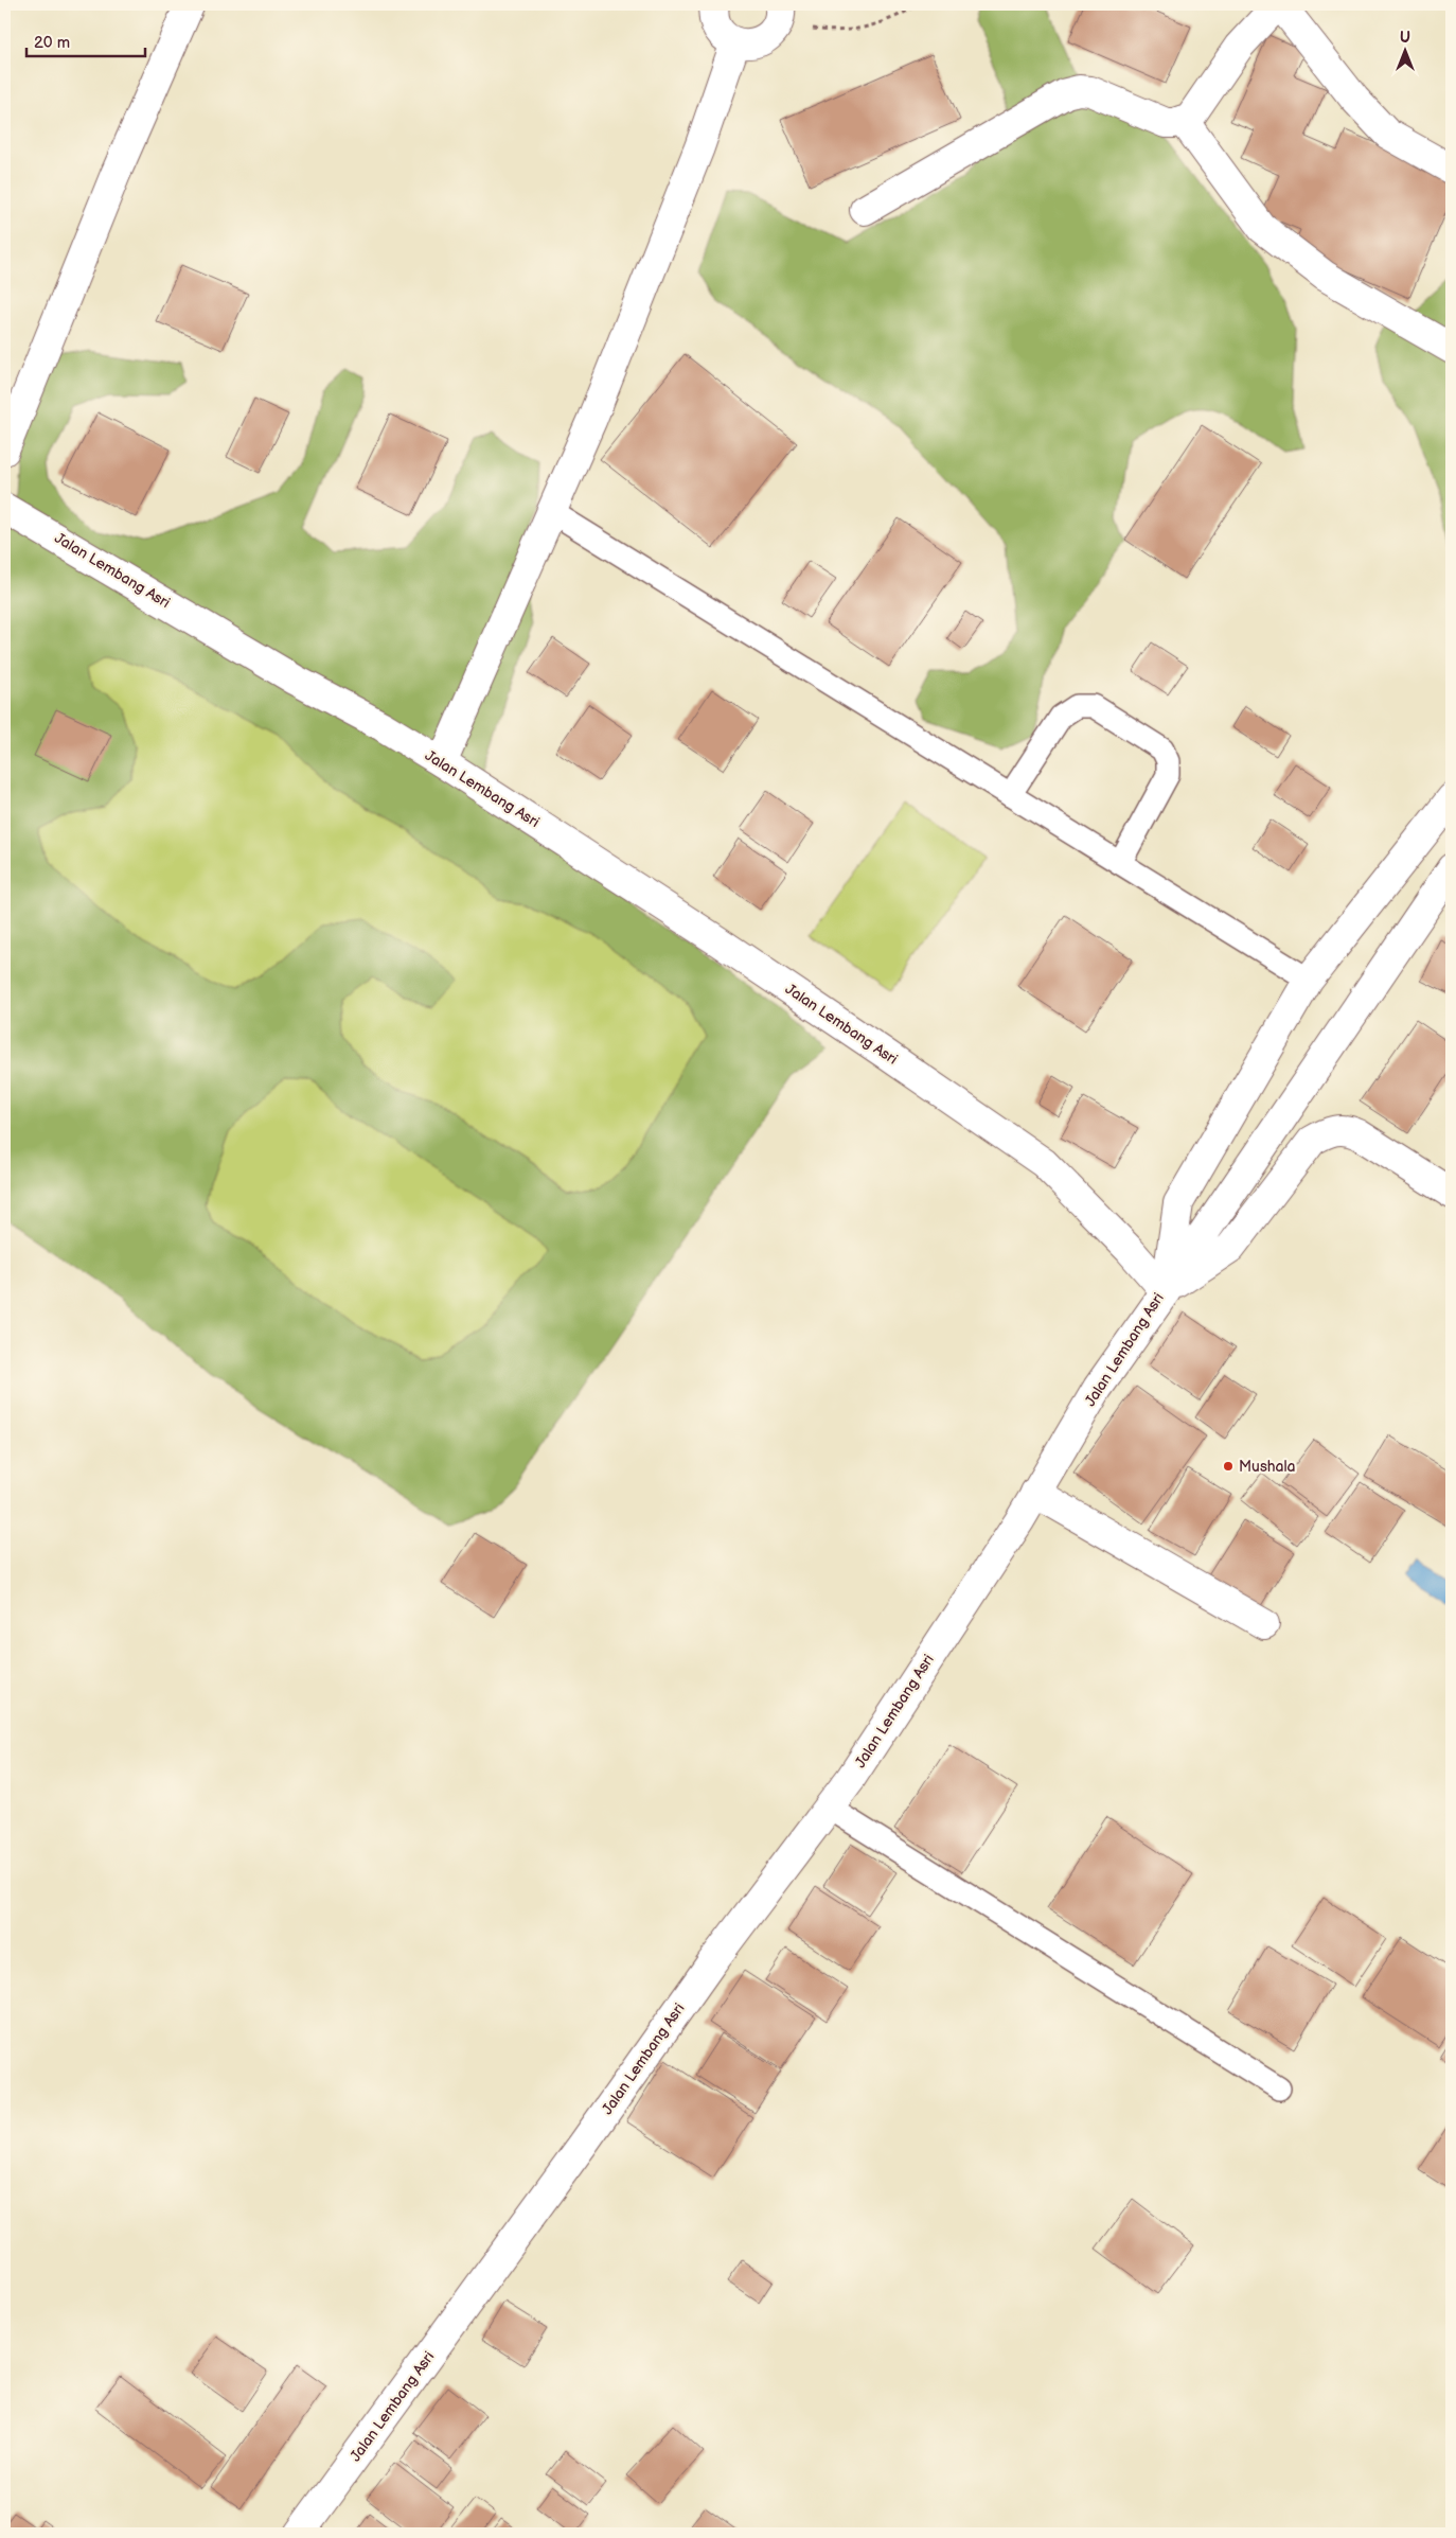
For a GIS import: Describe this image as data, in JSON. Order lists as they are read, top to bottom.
{
  "streets": {
    "street": ["Jalan Lembang Asri"]
  },
  "places": ["Mushala"],
  "scale_bar": "20 m",
  "north": "top"
}
